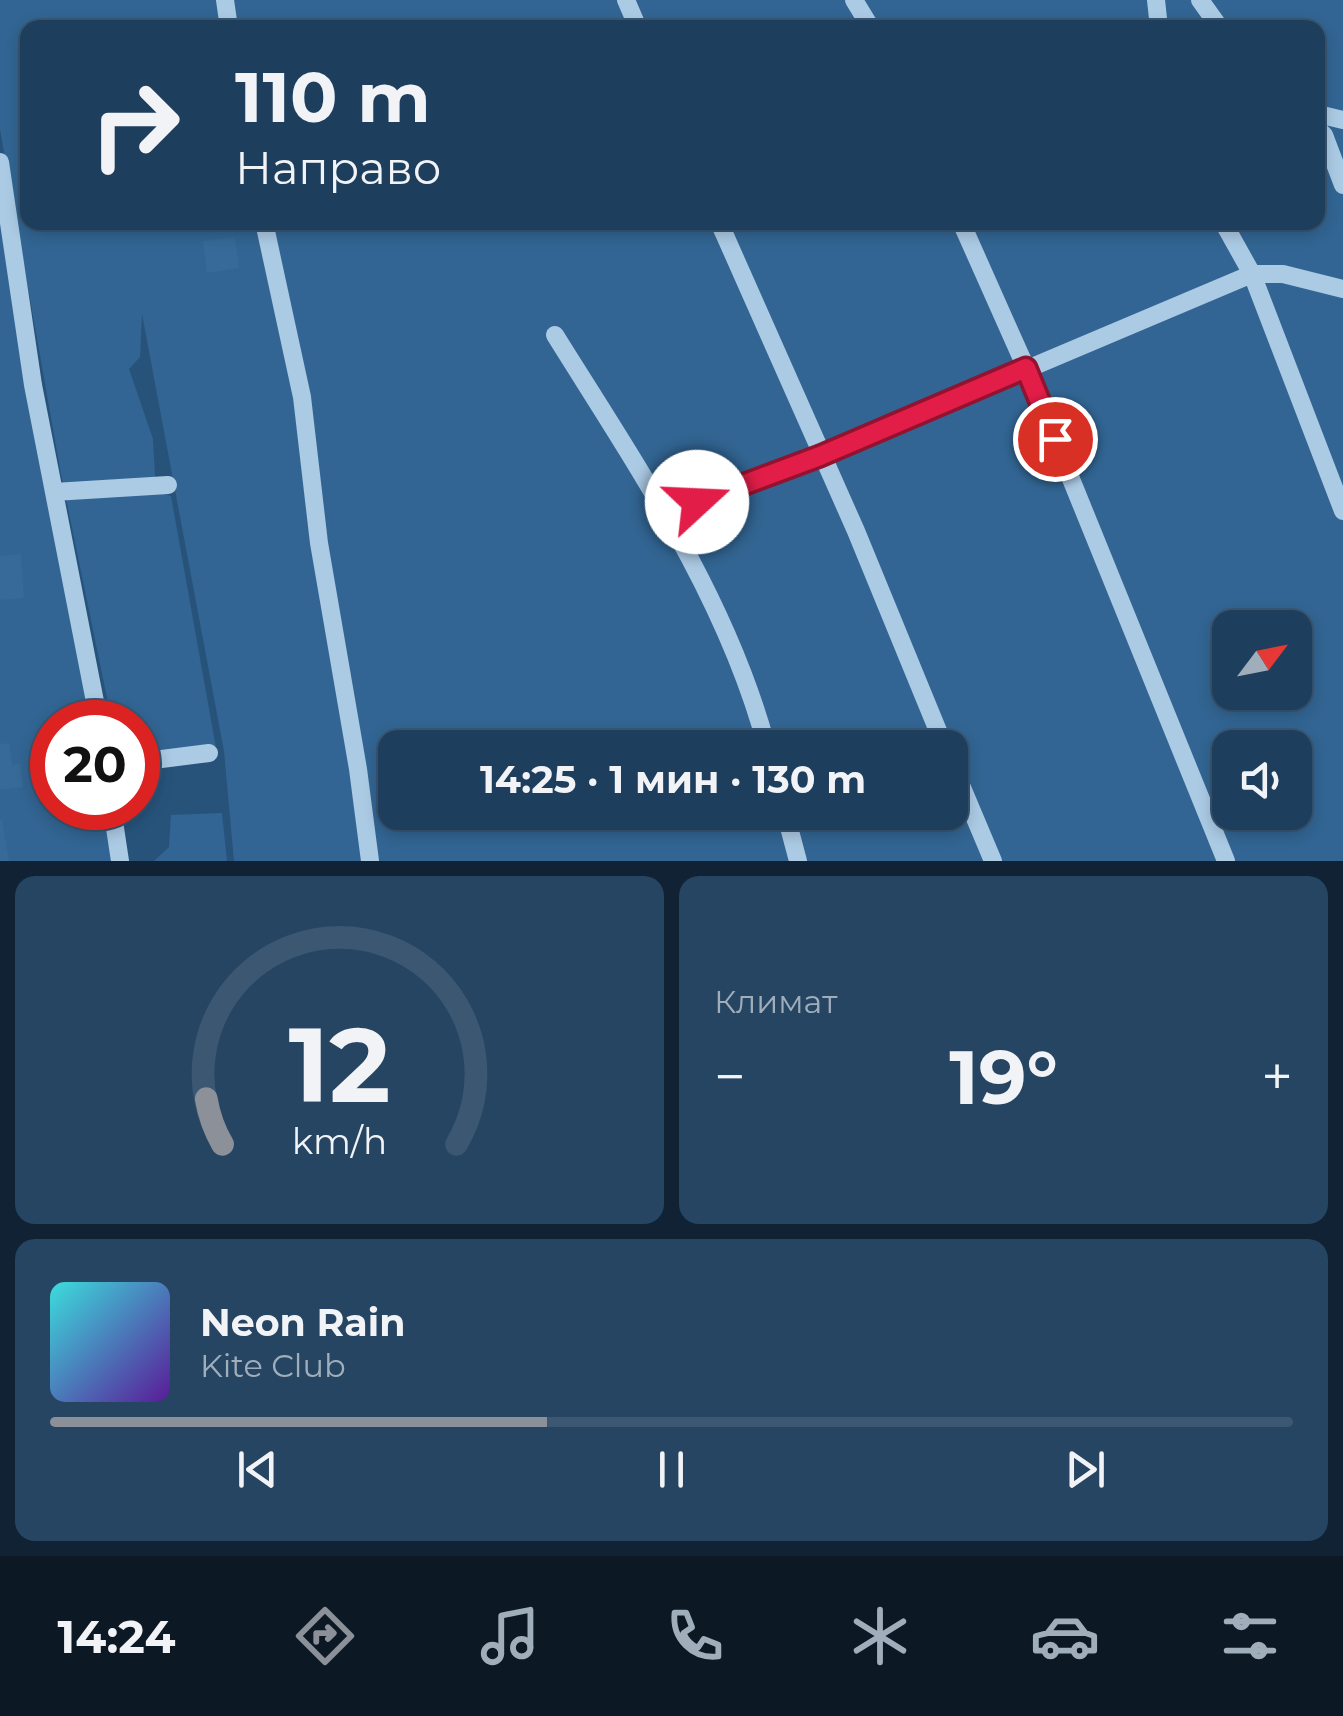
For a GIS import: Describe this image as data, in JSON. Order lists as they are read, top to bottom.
{
  "north": "top right",
  "page": {
    "turn": ["110 m", "Направо"],
    "limit": "20",
    "trip": "14:25 · 1 мин · 130 m",
    "tile": "Климат",
    "heat": ["−", "19°", "+"],
    "song": ["Neon Rain", "Kite Club"],
    "tabs": "14:24",
    "gauge": ["12", "km/h"]
  }
}
